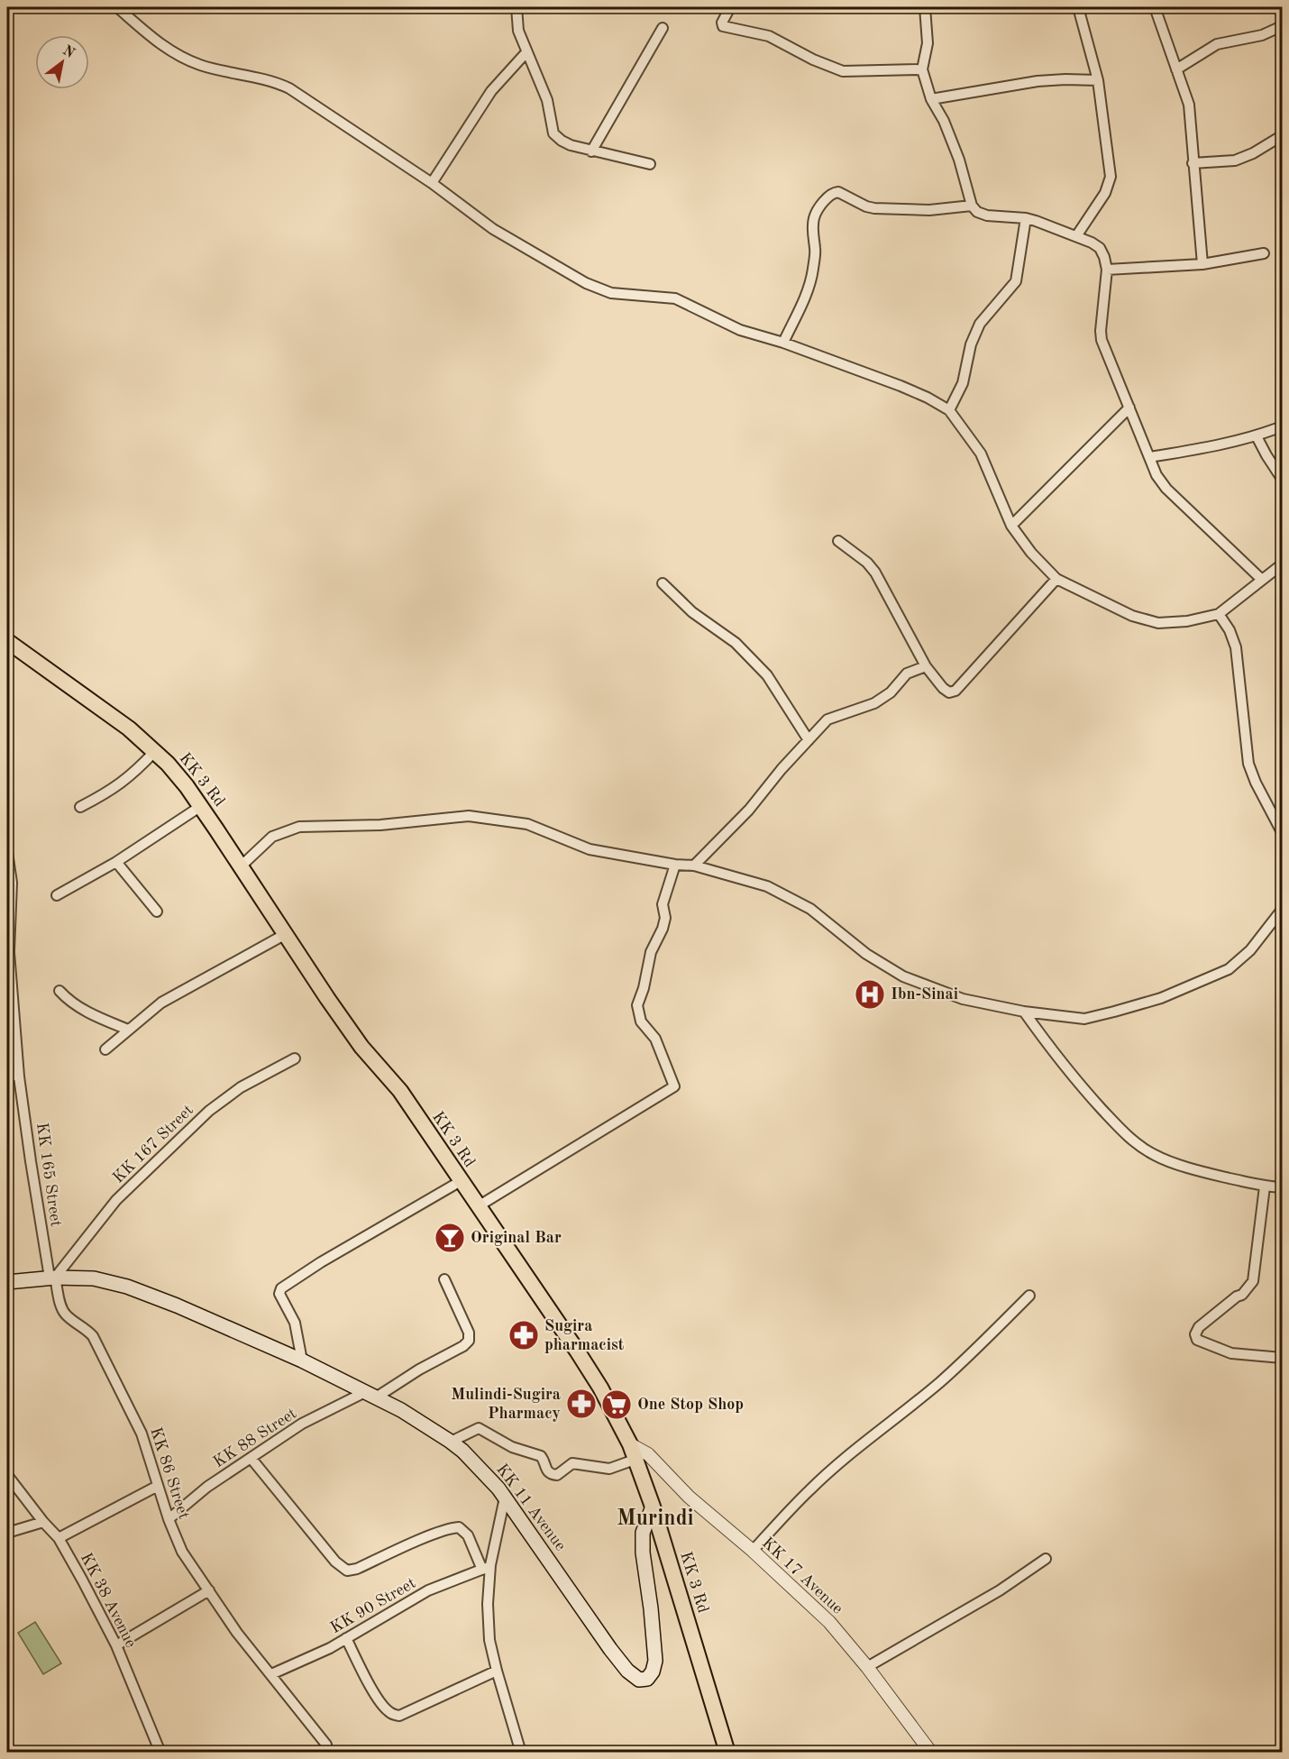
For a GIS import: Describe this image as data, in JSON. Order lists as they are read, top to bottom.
{
  "streets": {
    "highway": ["KK 3 Rd"],
    "main road": ["KK 11 Avenue"],
    "street": [
      "KK 167 Street",
      "KK 165 Street",
      "KK 88 Street",
      "KK 86 Street",
      "KK 17 Avenue",
      "KK 38 Avenue",
      "KK 90 Street"
    ]
  },
  "crossings": [
    ["KK 3 Rd", "KK 11 Avenue"],
    ["KK 3 Rd", "KK 17 Avenue"],
    ["KK 167 Street", "KK 165 Street"],
    ["KK 167 Street", "KK 86 Street"],
    ["KK 167 Street", "KK 11 Avenue"],
    ["KK 165 Street", "KK 86 Street"],
    ["KK 165 Street", "KK 11 Avenue"],
    ["KK 88 Street", "KK 86 Street"],
    ["KK 88 Street", "KK 11 Avenue"],
    ["KK 86 Street", "KK 11 Avenue"],
    ["KK 86 Street", "KK 90 Street"]
  ],
  "districts": ["Murindi"],
  "places": {
    "hospital": ["Ibn-Sinai"],
    "bar": ["Original Bar"],
    "pharmacy": ["Sugira pharmacist", "Mulindi-Sugira Pharmacy"],
    "supermarket": ["One Stop Shop"]
  },
  "north": "top right"
}
